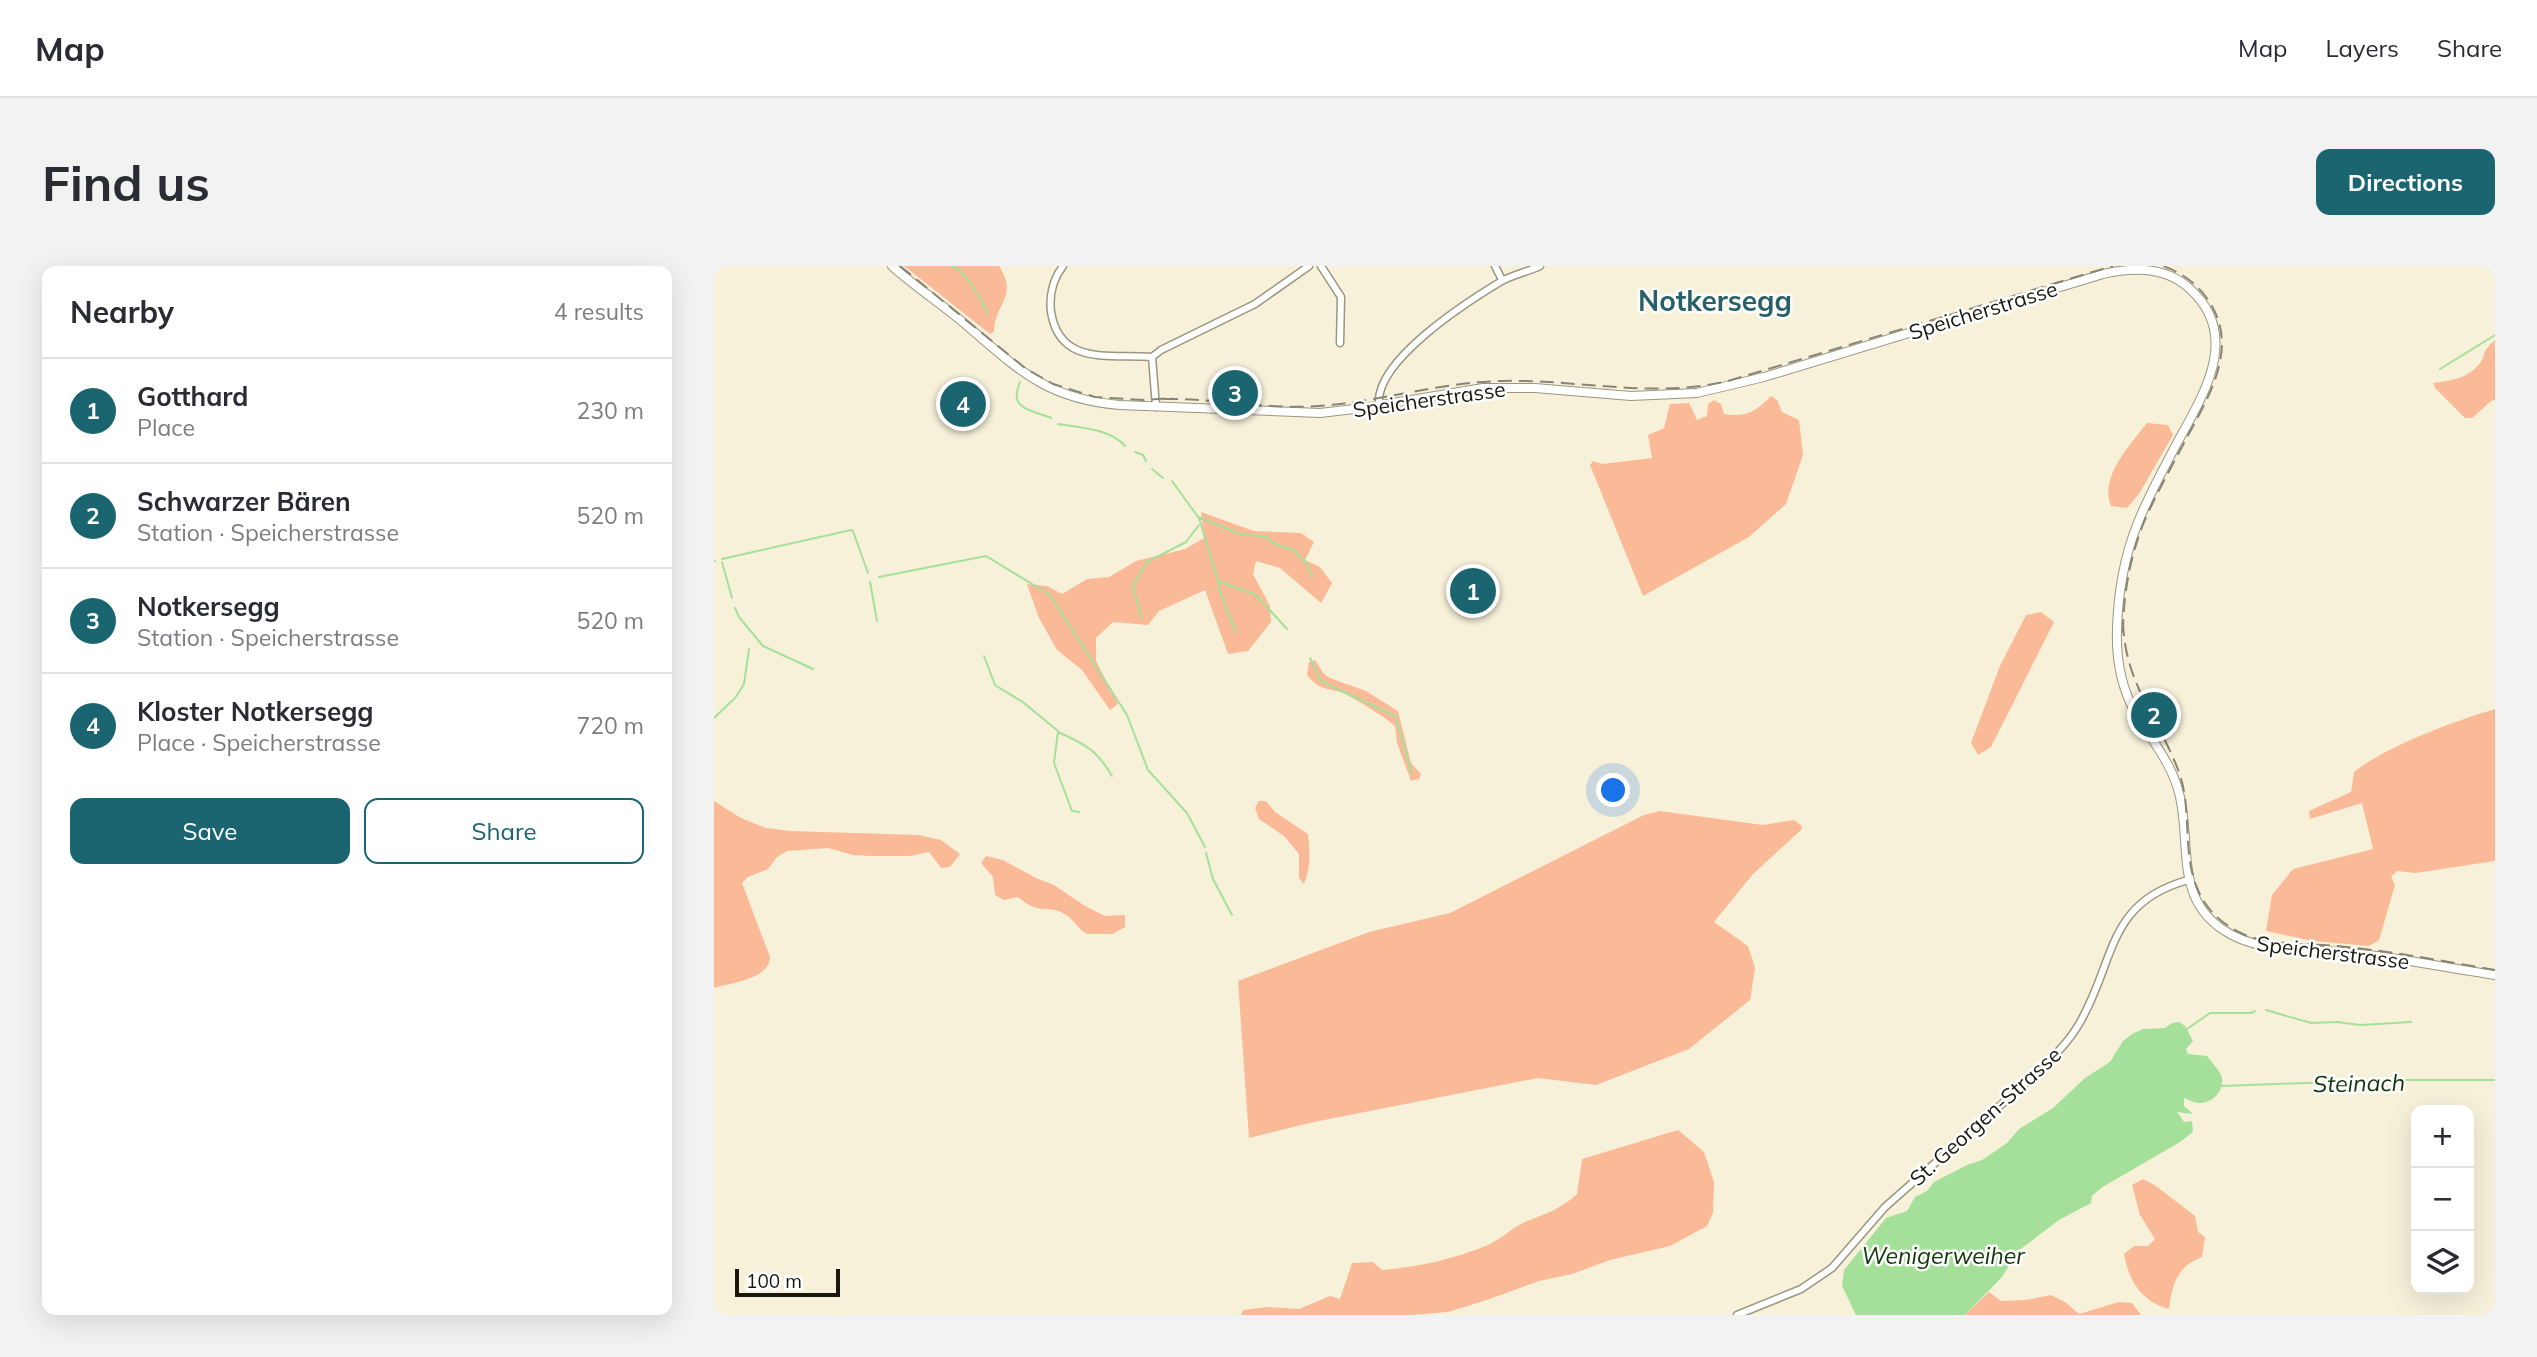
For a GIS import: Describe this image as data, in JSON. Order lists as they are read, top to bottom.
{
  "streets": {
    "main road": ["Speicherstrasse"],
    "street": ["St. Georgen-Strasse"]
  },
  "crossings": [
    ["Speicherstrasse", "St. Georgen-Strasse"]
  ],
  "districts": ["Notkersegg"],
  "water": ["Steinach", "Wenigerweiher"],
  "scale_bar": "100 m",
  "page": {
    "header": "Map",
    "nav": ["Map", "Layers", "Share"],
    "buttons": [
      "Directions",
      ["Save", "Share"]
    ],
    "title": "Find us",
    "heading": ["Nearby", "4 results"],
    "list": [
      {
        "mark": "1",
        "name": "Gotthard",
        "note": "Place",
        "value": "230 m"
      },
      {
        "mark": "2",
        "name": "Schwarzer Bären",
        "note": "Station · Speicherstrasse",
        "value": "520 m"
      },
      {
        "mark": "3",
        "name": "Notkersegg",
        "note": "Station · Speicherstrasse",
        "value": "520 m"
      },
      {
        "mark": "4",
        "name": "Kloster Notkersegg",
        "note": "Place · Speicherstrasse",
        "value": "720 m"
      }
    ],
    "pins": [
      "3",
      "4",
      "1",
      "2"
    ],
    "map_buttons": ["+", "−"],
    "scale": "100 m"
  }
}
